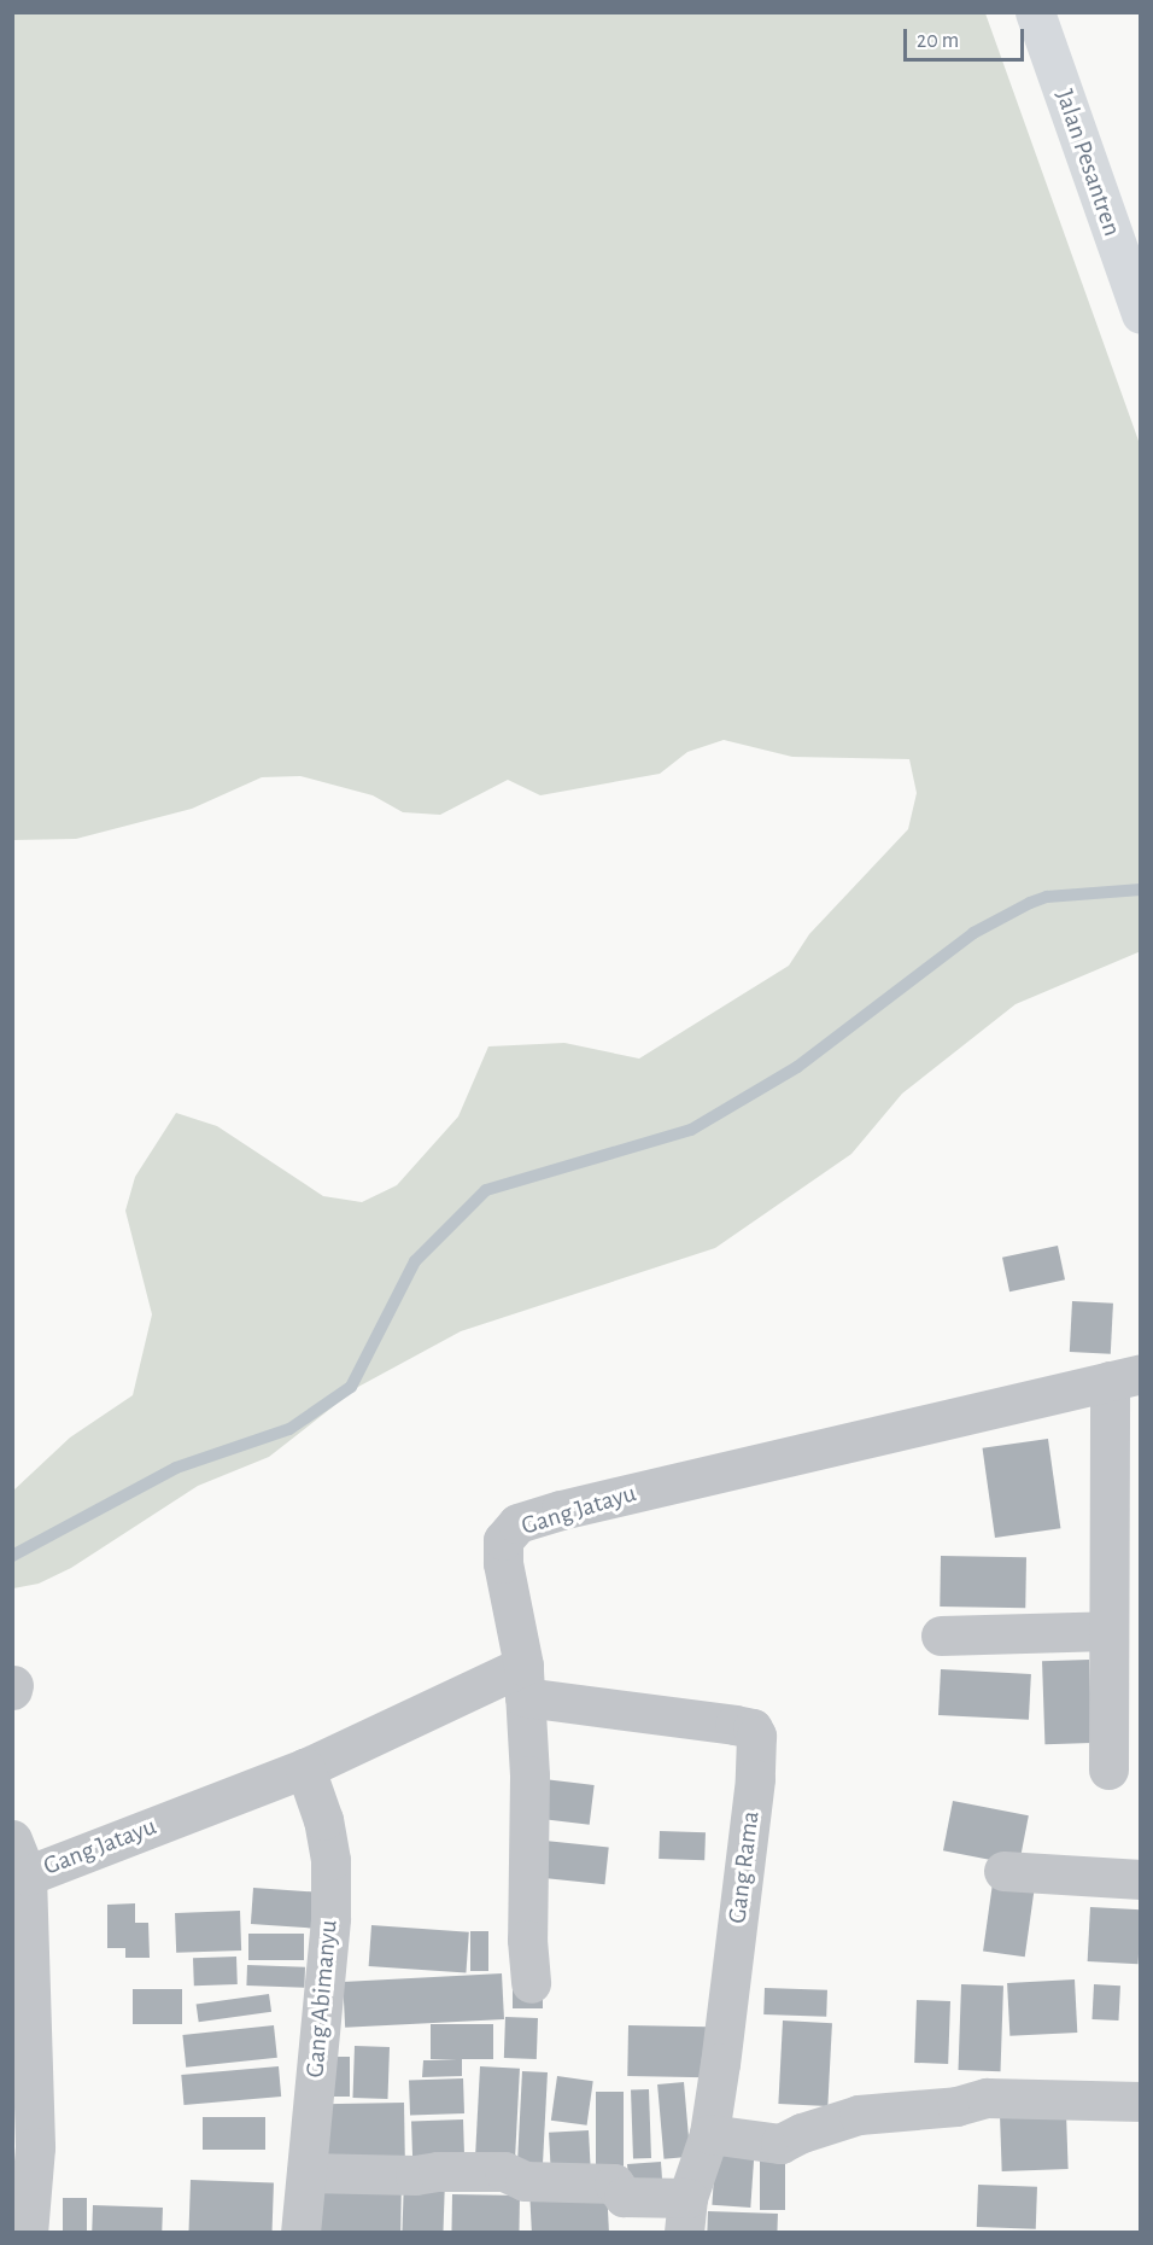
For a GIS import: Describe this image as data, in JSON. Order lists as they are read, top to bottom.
{
  "streets": {
    "main road": ["Jalan Pesantren"],
    "street": ["Gang Jatayu", "Gang Rama", "Gang Abimanyu"]
  },
  "crossings": [
    ["Gang Jatayu", "Gang Rama"],
    ["Gang Jatayu", "Gang Abimanyu"]
  ],
  "scale_bar": "20 m"
}
